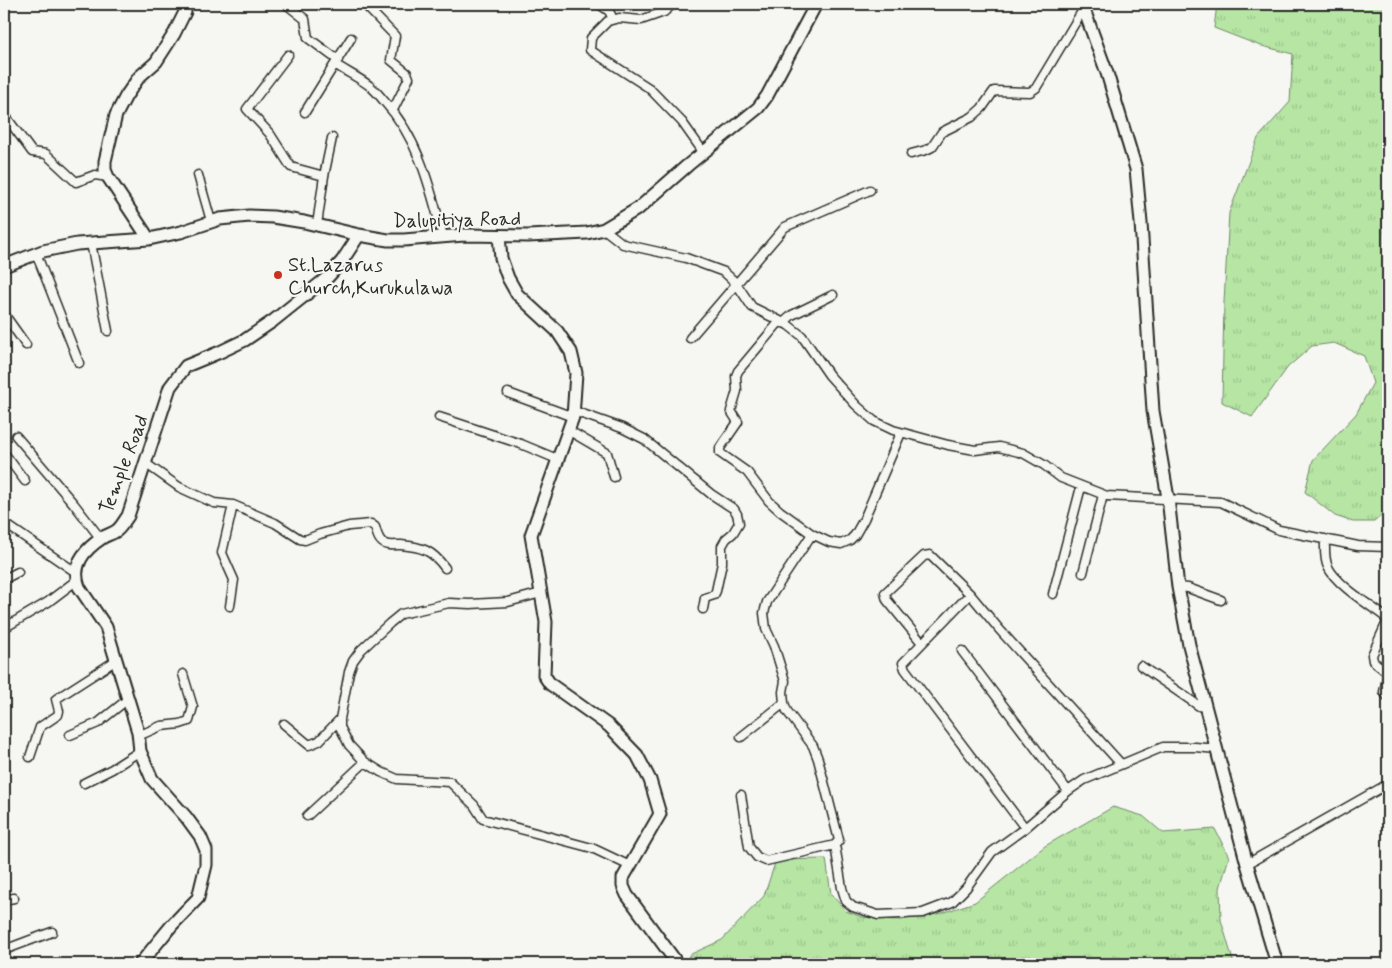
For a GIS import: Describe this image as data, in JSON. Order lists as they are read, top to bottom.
{
  "streets": {
    "street": ["Dalupitiya Road", "Temple Road"]
  },
  "crossings": [
    ["Dalupitiya Road", "Temple Road"]
  ],
  "places": ["St.Lazarus Church,Kurukulawa"]
}
